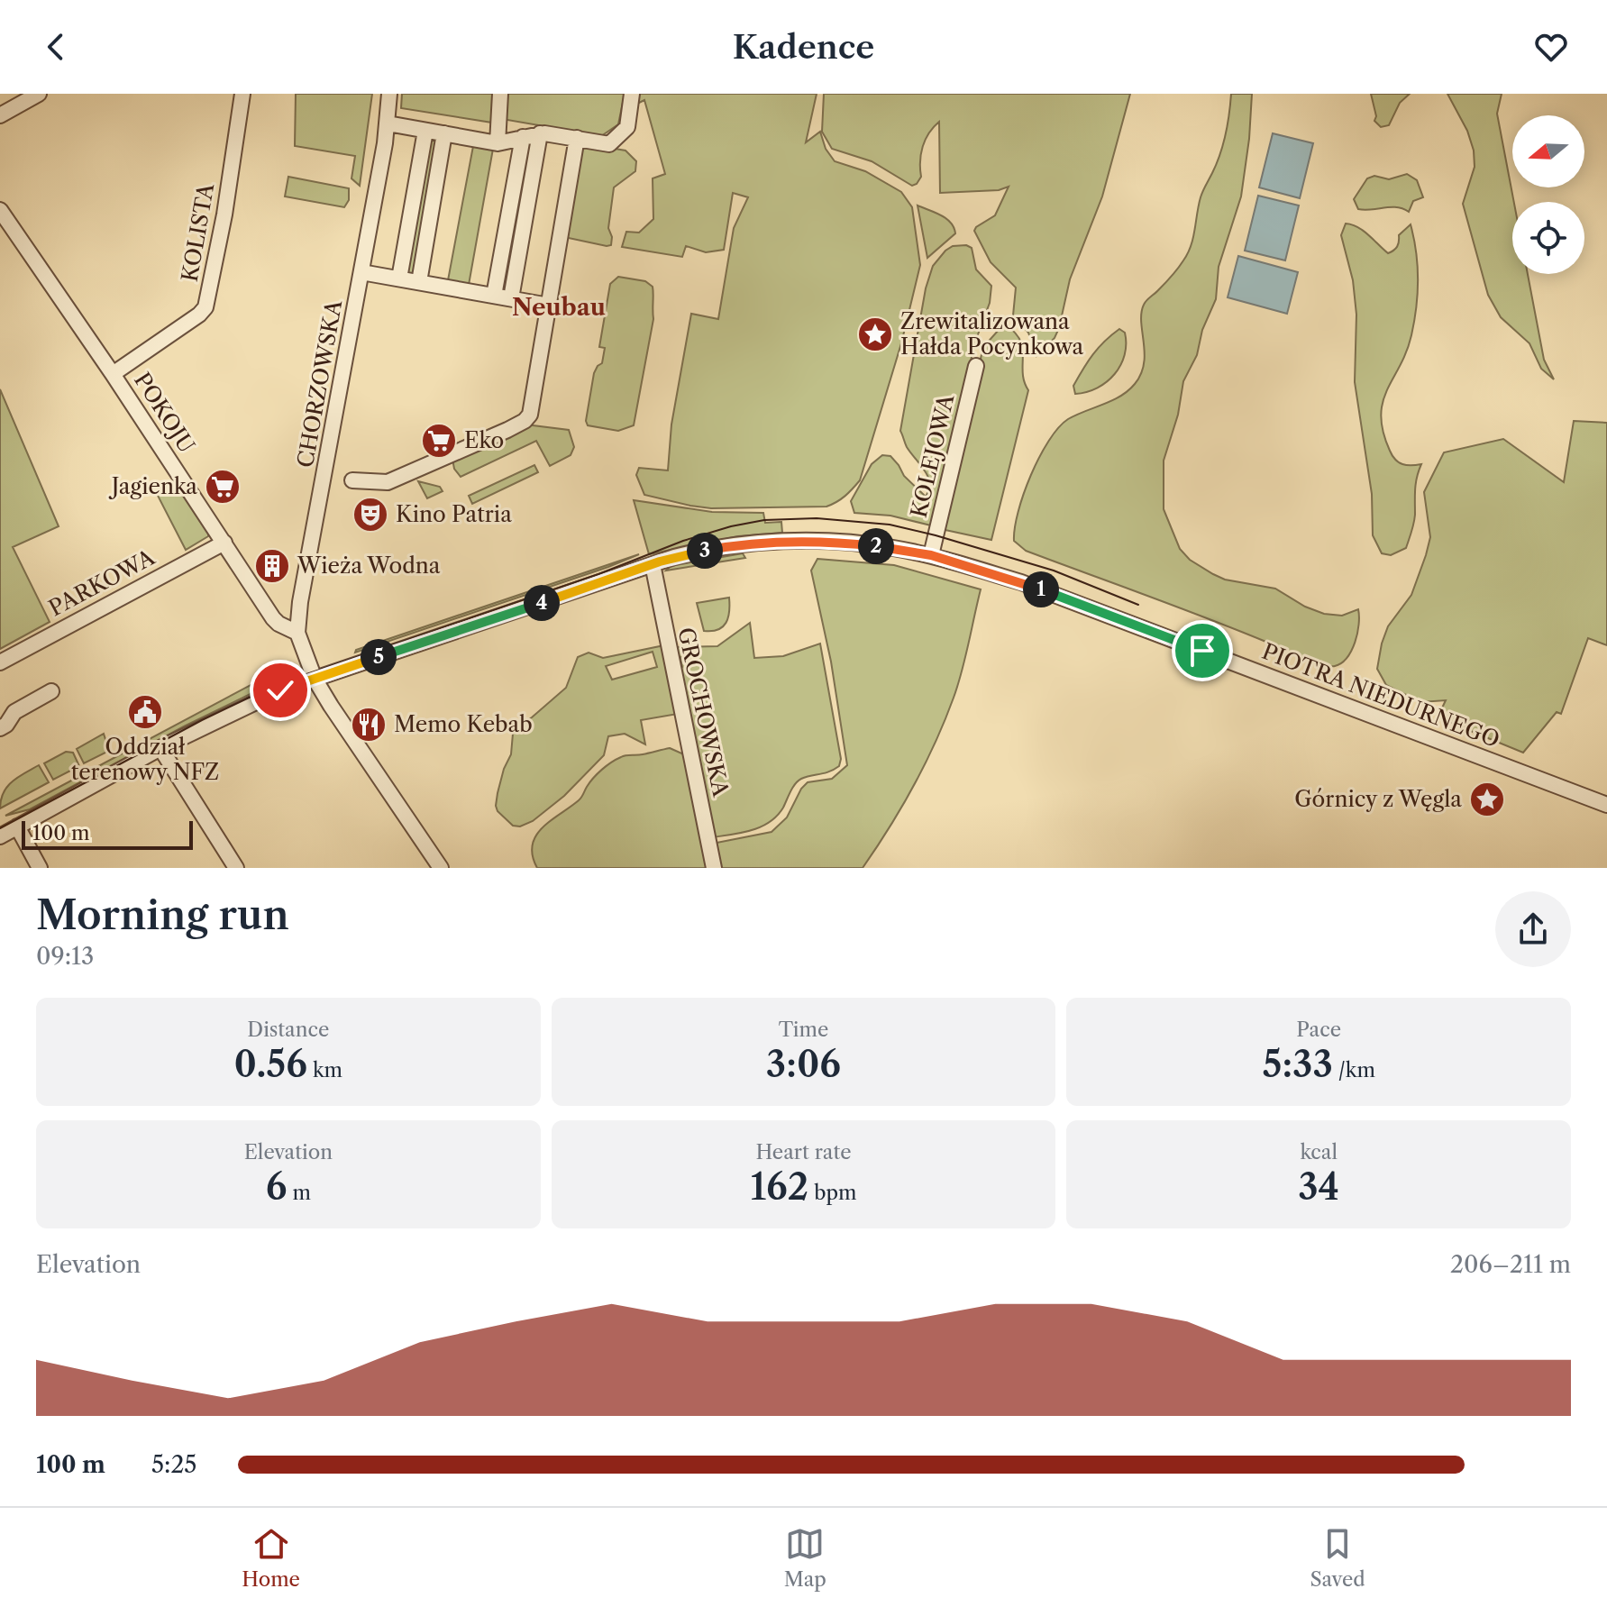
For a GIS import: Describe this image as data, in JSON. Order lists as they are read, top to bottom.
{
  "streets": {
    "street": [
      "KOLISTA",
      "CHORZOWSKA",
      "POKOJU",
      "KOLEJOWA",
      "PARKOWA",
      "PIOTRA NIEDURNEGO",
      "GROCHOWSKA"
    ]
  },
  "crossings": [
    ["KOLISTA", "POKOJU"],
    ["CHORZOWSKA", "POKOJU"],
    ["CHORZOWSKA", "PIOTRA NIEDURNEGO"],
    ["POKOJU", "PARKOWA"],
    ["KOLEJOWA", "PIOTRA NIEDURNEGO"],
    ["PIOTRA NIEDURNEGO", "GROCHOWSKA"]
  ],
  "districts": ["Neubau"],
  "places": {
    "place": ["Zrewitalizowana Hałda Pocynkowa", "Górnicy z Węgla"],
    "supermarket": ["Eko", "Jagienka"],
    "theatre": ["Kino Patria"],
    "building": ["Wieża Wodna"],
    "public building": ["Oddział terenowy NFZ"],
    "restaurant": ["Memo Kebab"]
  },
  "scale_bar": "100 m",
  "north": "left",
  "page": {
    "header": "Kadence",
    "pins": [
      "2",
      "3",
      "1",
      "4",
      "5"
    ],
    "scale": "100 m",
    "heading": ["Morning run", "09:13"],
    "stats": [
      ["Distance", "0.56 km"],
      ["Time", "3:06"],
      ["Pace", "5:33 /km"],
      ["Elevation", "6 m"],
      ["Heart rate", "162 bpm"],
      ["kcal", "34"]
    ],
    "chart": ["Elevation", "206–211 m"],
    "list": [
      {
        "name": "100 m",
        "note": "5:25"
      }
    ],
    "tabs": ["Home", "Map", "Saved"]
  }
}
